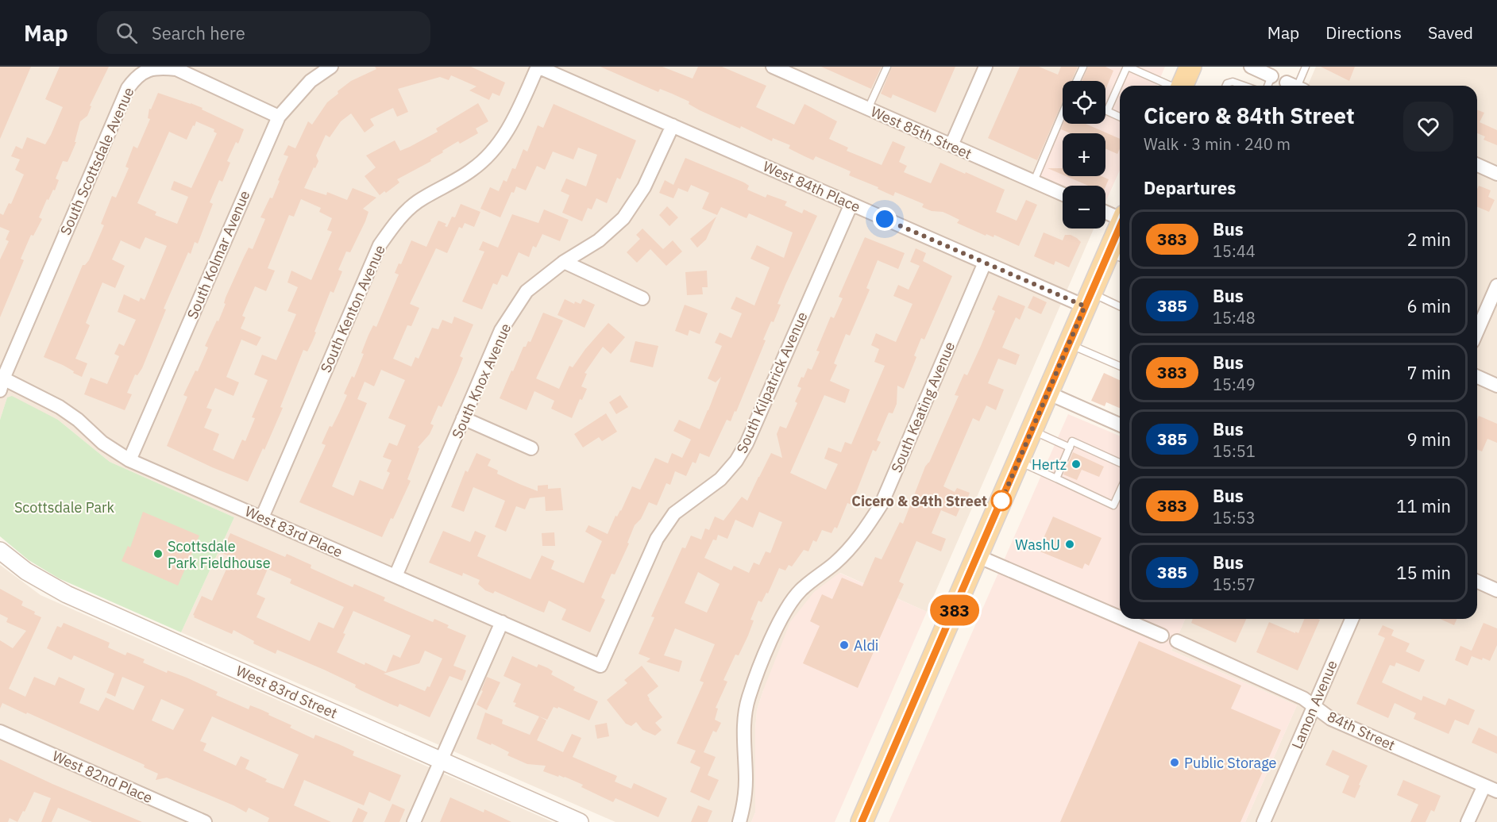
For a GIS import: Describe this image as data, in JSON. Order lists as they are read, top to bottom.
{
  "streets": {
    "street": [
      "West 85th Street",
      "South Scottsdale Avenue",
      "West 84th Place",
      "South Kolmar Avenue",
      "South Kenton Avenue",
      "South Knox Avenue",
      "South Kilpatrick Avenue",
      "South Keating Avenue",
      "West 83rd Place",
      "West 83rd Street",
      "Lamon Avenue",
      "84th Street",
      "West 82nd Place"
    ]
  },
  "crossings": [
    ["South Scottsdale Avenue", "South Kolmar Avenue"],
    ["South Scottsdale Avenue", "West 83rd Place"],
    ["West 84th Place", "South Kenton Avenue"],
    ["West 84th Place", "South Knox Avenue"],
    ["West 84th Place", "South Kilpatrick Avenue"],
    ["West 84th Place", "South Keating Avenue"],
    ["South Kolmar Avenue", "West 83rd Place"],
    ["South Kenton Avenue", "West 83rd Place"],
    ["South Knox Avenue", "West 83rd Place"],
    ["South Kilpatrick Avenue", "West 83rd Place"],
    ["Lamon Avenue", "84th Street"]
  ],
  "parks": ["Scottsdale Park"],
  "places": [
    "Hertz",
    "Cicero & 84th Street",
    "WashU",
    "Scottsdale Park Fieldhouse",
    "Aldi",
    "Public Storage"
  ],
  "lines": ["bus line 383"],
  "page": {
    "header": "Map",
    "search": "Search here",
    "nav": ["Map", "Directions", "Saved"],
    "on_map": "383",
    "map_buttons": ["+", "−"],
    "heading": [
      ["Cicero & 84th Street", "Walk · 3 min · 240 m"],
      "Departures"
    ],
    "list": [
      {
        "mark": "383",
        "name": "Bus",
        "note": "15:44",
        "value": "2 min"
      },
      {
        "mark": "385",
        "name": "Bus",
        "note": "15:48",
        "value": "6 min"
      },
      {
        "mark": "383",
        "name": "Bus",
        "note": "15:49",
        "value": "7 min"
      },
      {
        "mark": "385",
        "name": "Bus",
        "note": "15:51",
        "value": "9 min"
      },
      {
        "mark": "383",
        "name": "Bus",
        "note": "15:53",
        "value": "11 min"
      },
      {
        "mark": "385",
        "name": "Bus",
        "note": "15:57",
        "value": "15 min"
      }
    ]
  }
}
